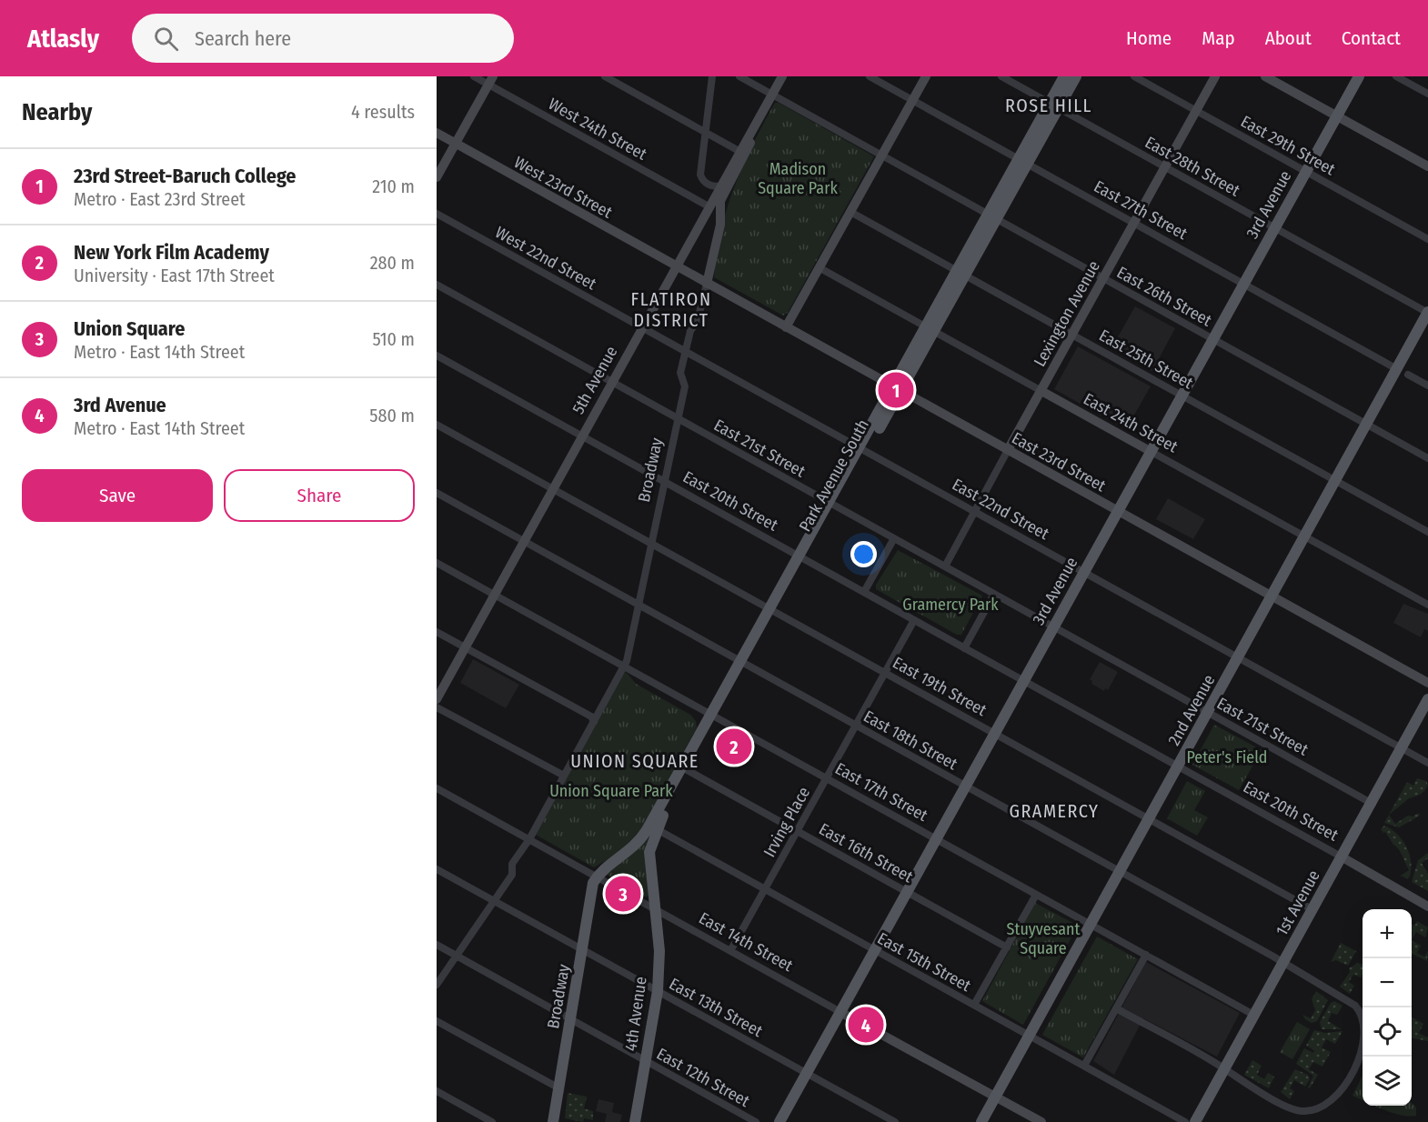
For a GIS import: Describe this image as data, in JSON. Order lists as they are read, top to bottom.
{
  "streets": {
    "main road": [
      "West 23rd Street",
      "3rd Avenue",
      "Lexington Avenue",
      "5th Avenue",
      "East 24th Street",
      "East 23rd Street",
      "Broadway",
      "Park Avenue South",
      "East 20th Street",
      "2nd Avenue",
      "1st Avenue",
      "East 14th Street",
      "4th Avenue"
    ],
    "street": [
      "West 24th Street",
      "East 29th Street",
      "East 28th Street",
      "East 27th Street",
      "West 22nd Street",
      "East 26th Street",
      "East 25th Street",
      "East 21st Street",
      "East 22nd Street",
      "East 19th Street",
      "East 18th Street",
      "East 17th Street",
      "Irving Place",
      "East 16th Street",
      "East 15th Street",
      "East 13th Street",
      "East 12th Street"
    ]
  },
  "crossings": [
    ["West 24th Street", "5th Avenue"],
    ["East 29th Street", "3rd Avenue"],
    ["East 29th Street", "Lexington Avenue"],
    ["East 28th Street", "3rd Avenue"],
    ["East 28th Street", "Lexington Avenue"],
    ["East 28th Street", "Park Avenue South"],
    ["East 28th Street", "2nd Avenue"],
    ["West 23rd Street", "5th Avenue"],
    ["West 23rd Street", "East 23rd Street"],
    ["3rd Avenue", "East 27th Street"],
    ["3rd Avenue", "East 26th Street"],
    ["3rd Avenue", "East 25th Street"],
    ["3rd Avenue", "East 24th Street"],
    ["3rd Avenue", "East 21st Street"],
    ["3rd Avenue", "East 23rd Street"],
    ["3rd Avenue", "East 20th Street"],
    ["3rd Avenue", "East 22nd Street"],
    ["3rd Avenue", "East 19th Street"],
    ["3rd Avenue", "East 18th Street"],
    ["3rd Avenue", "East 17th Street"],
    ["3rd Avenue", "East 16th Street"],
    ["3rd Avenue", "East 14th Street"],
    ["3rd Avenue", "East 15th Street"],
    ["3rd Avenue", "East 13th Street"],
    ["East 27th Street", "Lexington Avenue"],
    ["East 27th Street", "Park Avenue South"],
    ["East 27th Street", "2nd Avenue"],
    ["West 22nd Street", "5th Avenue"],
    ["West 22nd Street", "East 22nd Street"],
    ["East 26th Street", "Lexington Avenue"],
    ["East 26th Street", "5th Avenue"],
    ["East 26th Street", "Park Avenue South"],
    ["East 26th Street", "2nd Avenue"],
    ["Lexington Avenue", "East 25th Street"],
    ["Lexington Avenue", "East 24th Street"],
    ["Lexington Avenue", "East 21st Street"],
    ["Lexington Avenue", "East 23rd Street"],
    ["Lexington Avenue", "East 22nd Street"],
    ["East 25th Street", "Park Avenue South"],
    ["East 25th Street", "2nd Avenue"],
    ["5th Avenue", "East 21st Street"],
    ["5th Avenue", "East 23rd Street"],
    ["5th Avenue", "East 20th Street"],
    ["5th Avenue", "East 22nd Street"],
    ["5th Avenue", "East 19th Street"],
    ["5th Avenue", "East 18th Street"],
    ["5th Avenue", "East 17th Street"],
    ["East 24th Street", "Park Avenue South"],
    ["East 24th Street", "2nd Avenue"],
    ["East 21st Street", "Broadway"],
    ["East 21st Street", "Park Avenue South"],
    ["East 21st Street", "2nd Avenue"],
    ["East 21st Street", "1st Avenue"],
    ["East 23rd Street", "Broadway"],
    ["East 23rd Street", "Park Avenue South"],
    ["East 23rd Street", "2nd Avenue"],
    ["Broadway", "East 20th Street"],
    ["Broadway", "East 22nd Street"],
    ["Broadway", "East 19th Street"],
    ["Broadway", "East 18th Street"],
    ["Broadway", "East 17th Street"],
    ["Broadway", "East 14th Street"],
    ["Broadway", "East 13th Street"],
    ["Broadway", "East 12th Street"],
    ["Park Avenue South", "East 20th Street"],
    ["Park Avenue South", "East 22nd Street"],
    ["Park Avenue South", "East 19th Street"],
    ["Park Avenue South", "East 18th Street"],
    ["Park Avenue South", "East 17th Street"],
    ["Park Avenue South", "East 16th Street"],
    ["Park Avenue South", "East 15th Street"],
    ["Park Avenue South", "4th Avenue"],
    ["East 20th Street", "2nd Avenue"],
    ["East 20th Street", "Irving Place"],
    ["East 20th Street", "1st Avenue"],
    ["East 22nd Street", "2nd Avenue"],
    ["East 22nd Street", "1st Avenue"],
    ["East 19th Street", "2nd Avenue"],
    ["East 19th Street", "Irving Place"],
    ["East 19th Street", "1st Avenue"],
    ["2nd Avenue", "East 18th Street"],
    ["2nd Avenue", "East 17th Street"],
    ["2nd Avenue", "East 14th Street"],
    ["2nd Avenue", "East 15th Street"],
    ["East 18th Street", "East 17th Street"],
    ["East 18th Street", "Irving Place"],
    ["East 18th Street", "1st Avenue"],
    ["East 17th Street", "Irving Place"],
    ["East 17th Street", "1st Avenue"],
    ["Irving Place", "East 16th Street"],
    ["Irving Place", "East 14th Street"],
    ["Irving Place", "East 15th Street"],
    ["East 14th Street", "4th Avenue"],
    ["East 15th Street", "4th Avenue"],
    ["East 13th Street", "4th Avenue"],
    ["4th Avenue", "East 12th Street"]
  ],
  "districts": [
    "ROSE HILL",
    "FLATIRON DISTRICT",
    "UNION SQUARE",
    "GRAMERCY"
  ],
  "parks": [
    "Madison Square Park",
    "Gramercy Park",
    "Peter's Field",
    "Union Square Park",
    "Stuyvesant Square"
  ],
  "page": {
    "header": "Atlasly",
    "search": "Search here",
    "nav": [
      "Home",
      "Map",
      "About",
      "Contact"
    ],
    "heading": ["Nearby", "4 results"],
    "list": [
      {
        "mark": "1",
        "name": "23rd Street-Baruch College",
        "note": "Metro · East 23rd Street",
        "value": "210 m"
      },
      {
        "mark": "2",
        "name": "New York Film Academy",
        "note": "University · East 17th Street",
        "value": "280 m"
      },
      {
        "mark": "3",
        "name": "Union Square",
        "note": "Metro · East 14th Street",
        "value": "510 m"
      },
      {
        "mark": "4",
        "name": "3rd Avenue",
        "note": "Metro · East 14th Street",
        "value": "580 m"
      }
    ],
    "pins": [
      "1",
      "2",
      "3",
      "4"
    ],
    "buttons": ["Save", "Share"],
    "map_buttons": ["+", "−"]
  }
}
